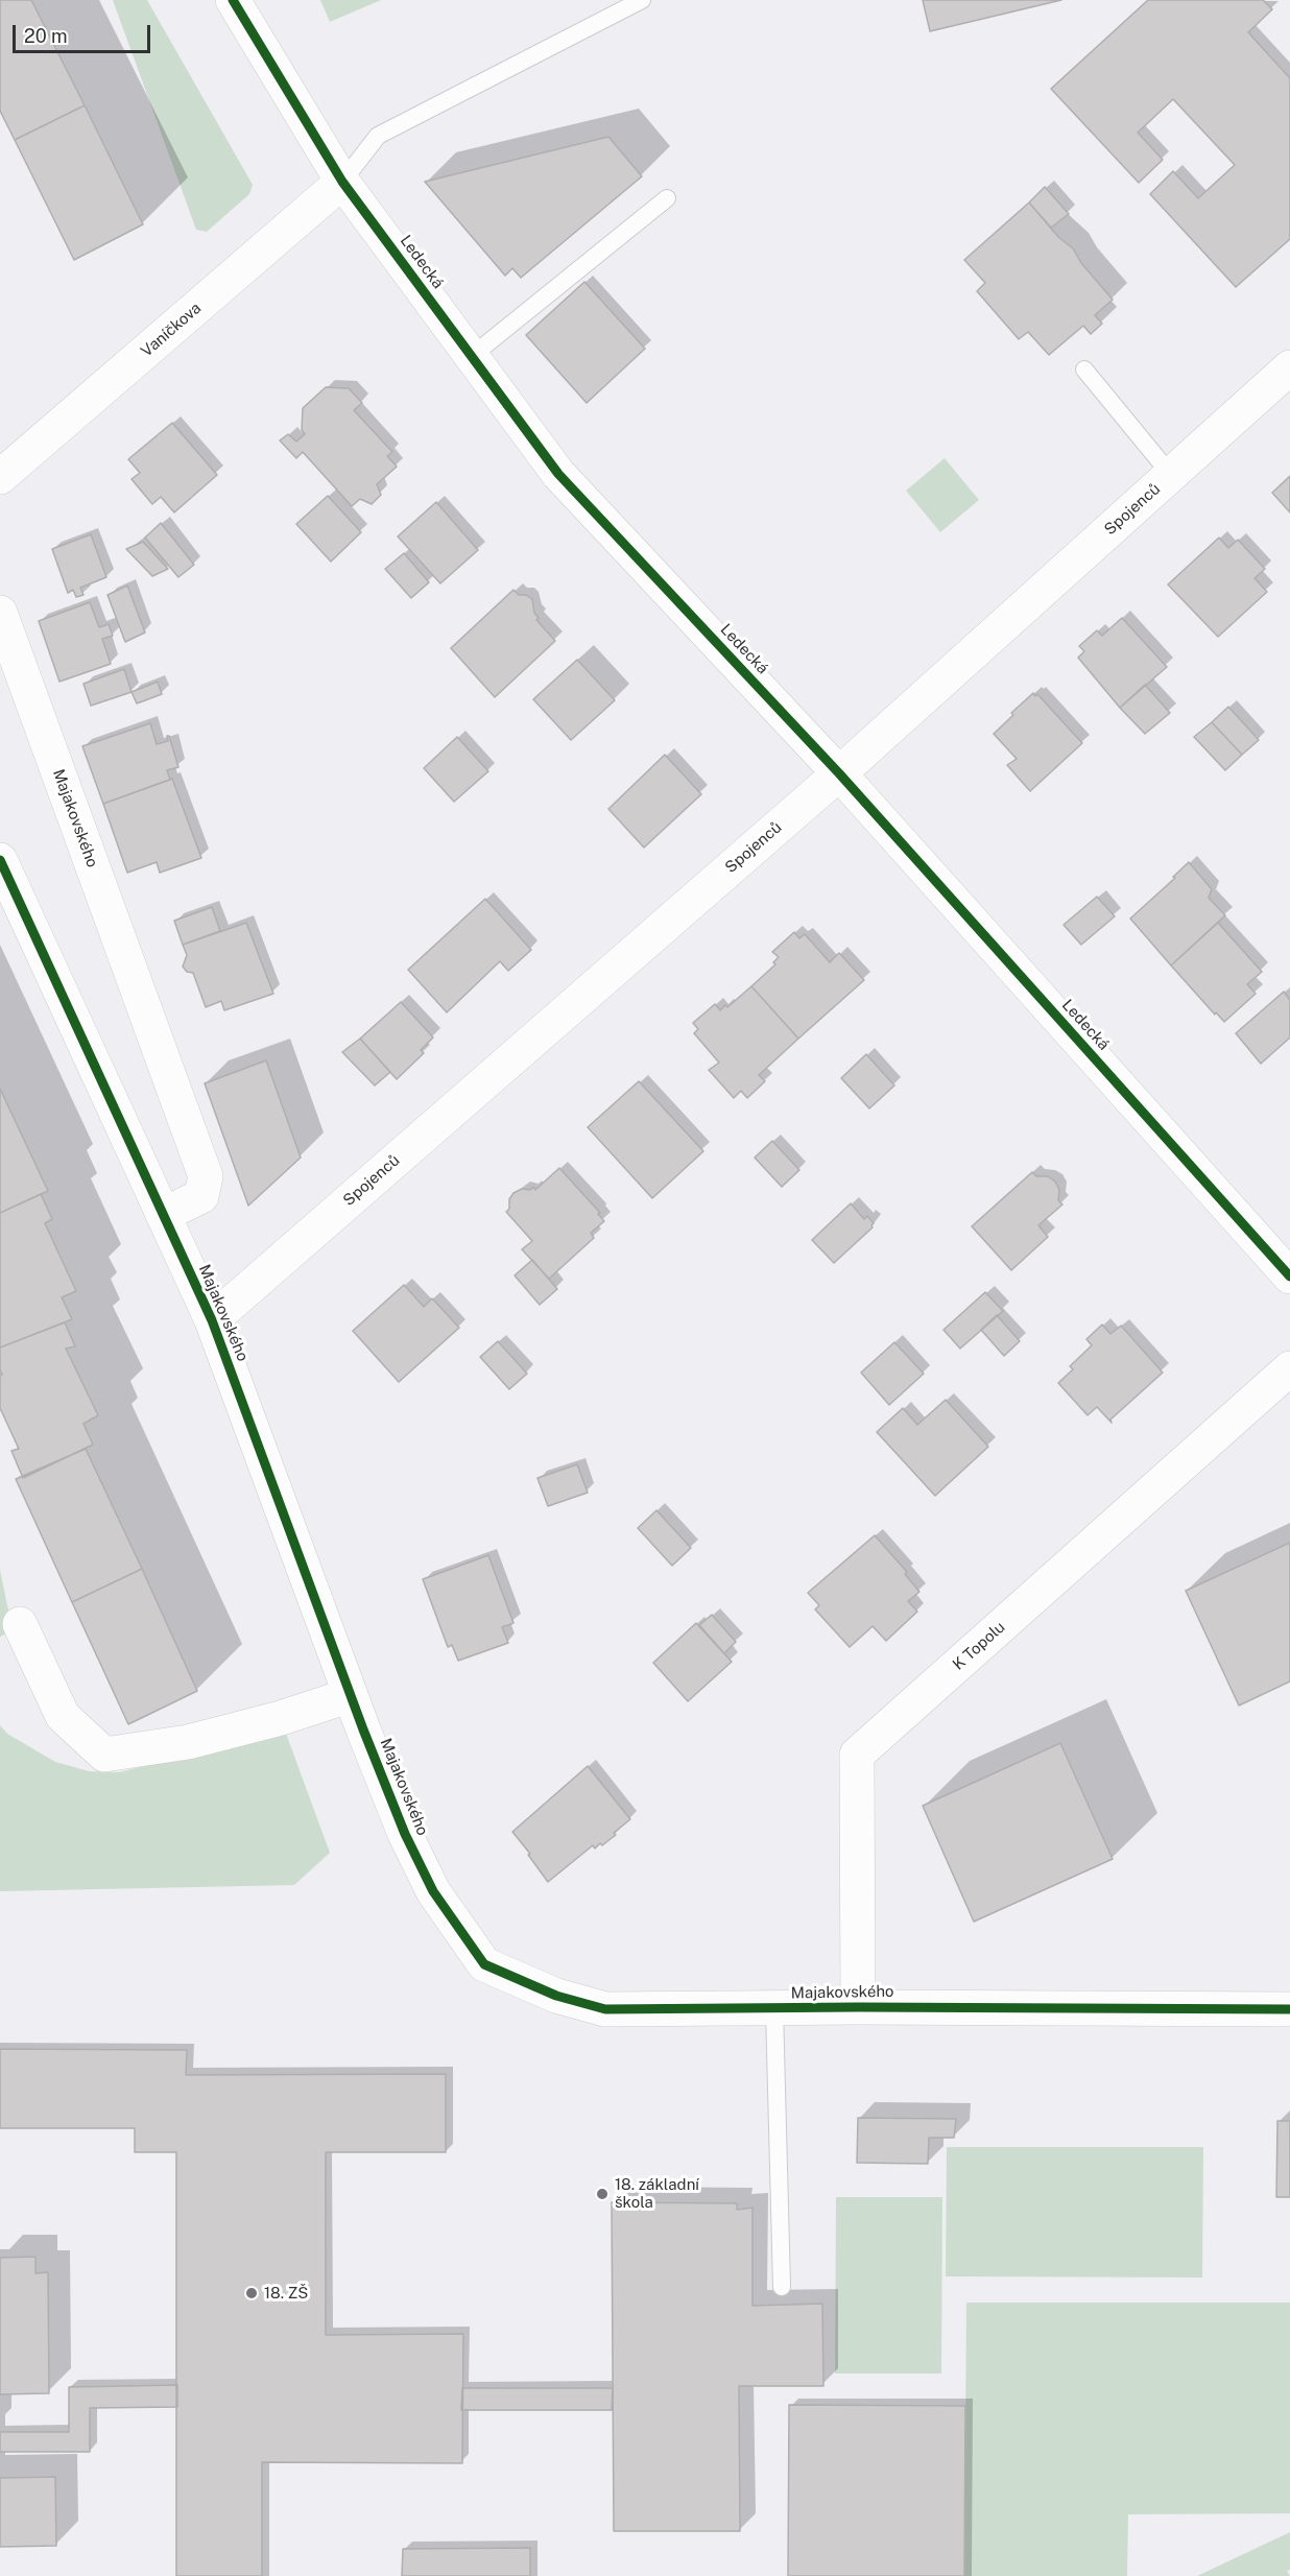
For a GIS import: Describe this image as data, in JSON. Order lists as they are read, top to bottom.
{
  "streets": {
    "street": [
      "Ledecká",
      "Vaníčkova",
      "Spojenců",
      "Majakovského",
      "K Topolu"
    ]
  },
  "crossings": [
    ["Ledecká", "Vaníčkova"],
    ["Ledecká", "Spojenců"],
    ["Spojenců", "Majakovského"],
    ["Majakovského", "K Topolu"]
  ],
  "places": ["18. základní škola", "18. ZŠ"],
  "scale_bar": "20 m"
}
